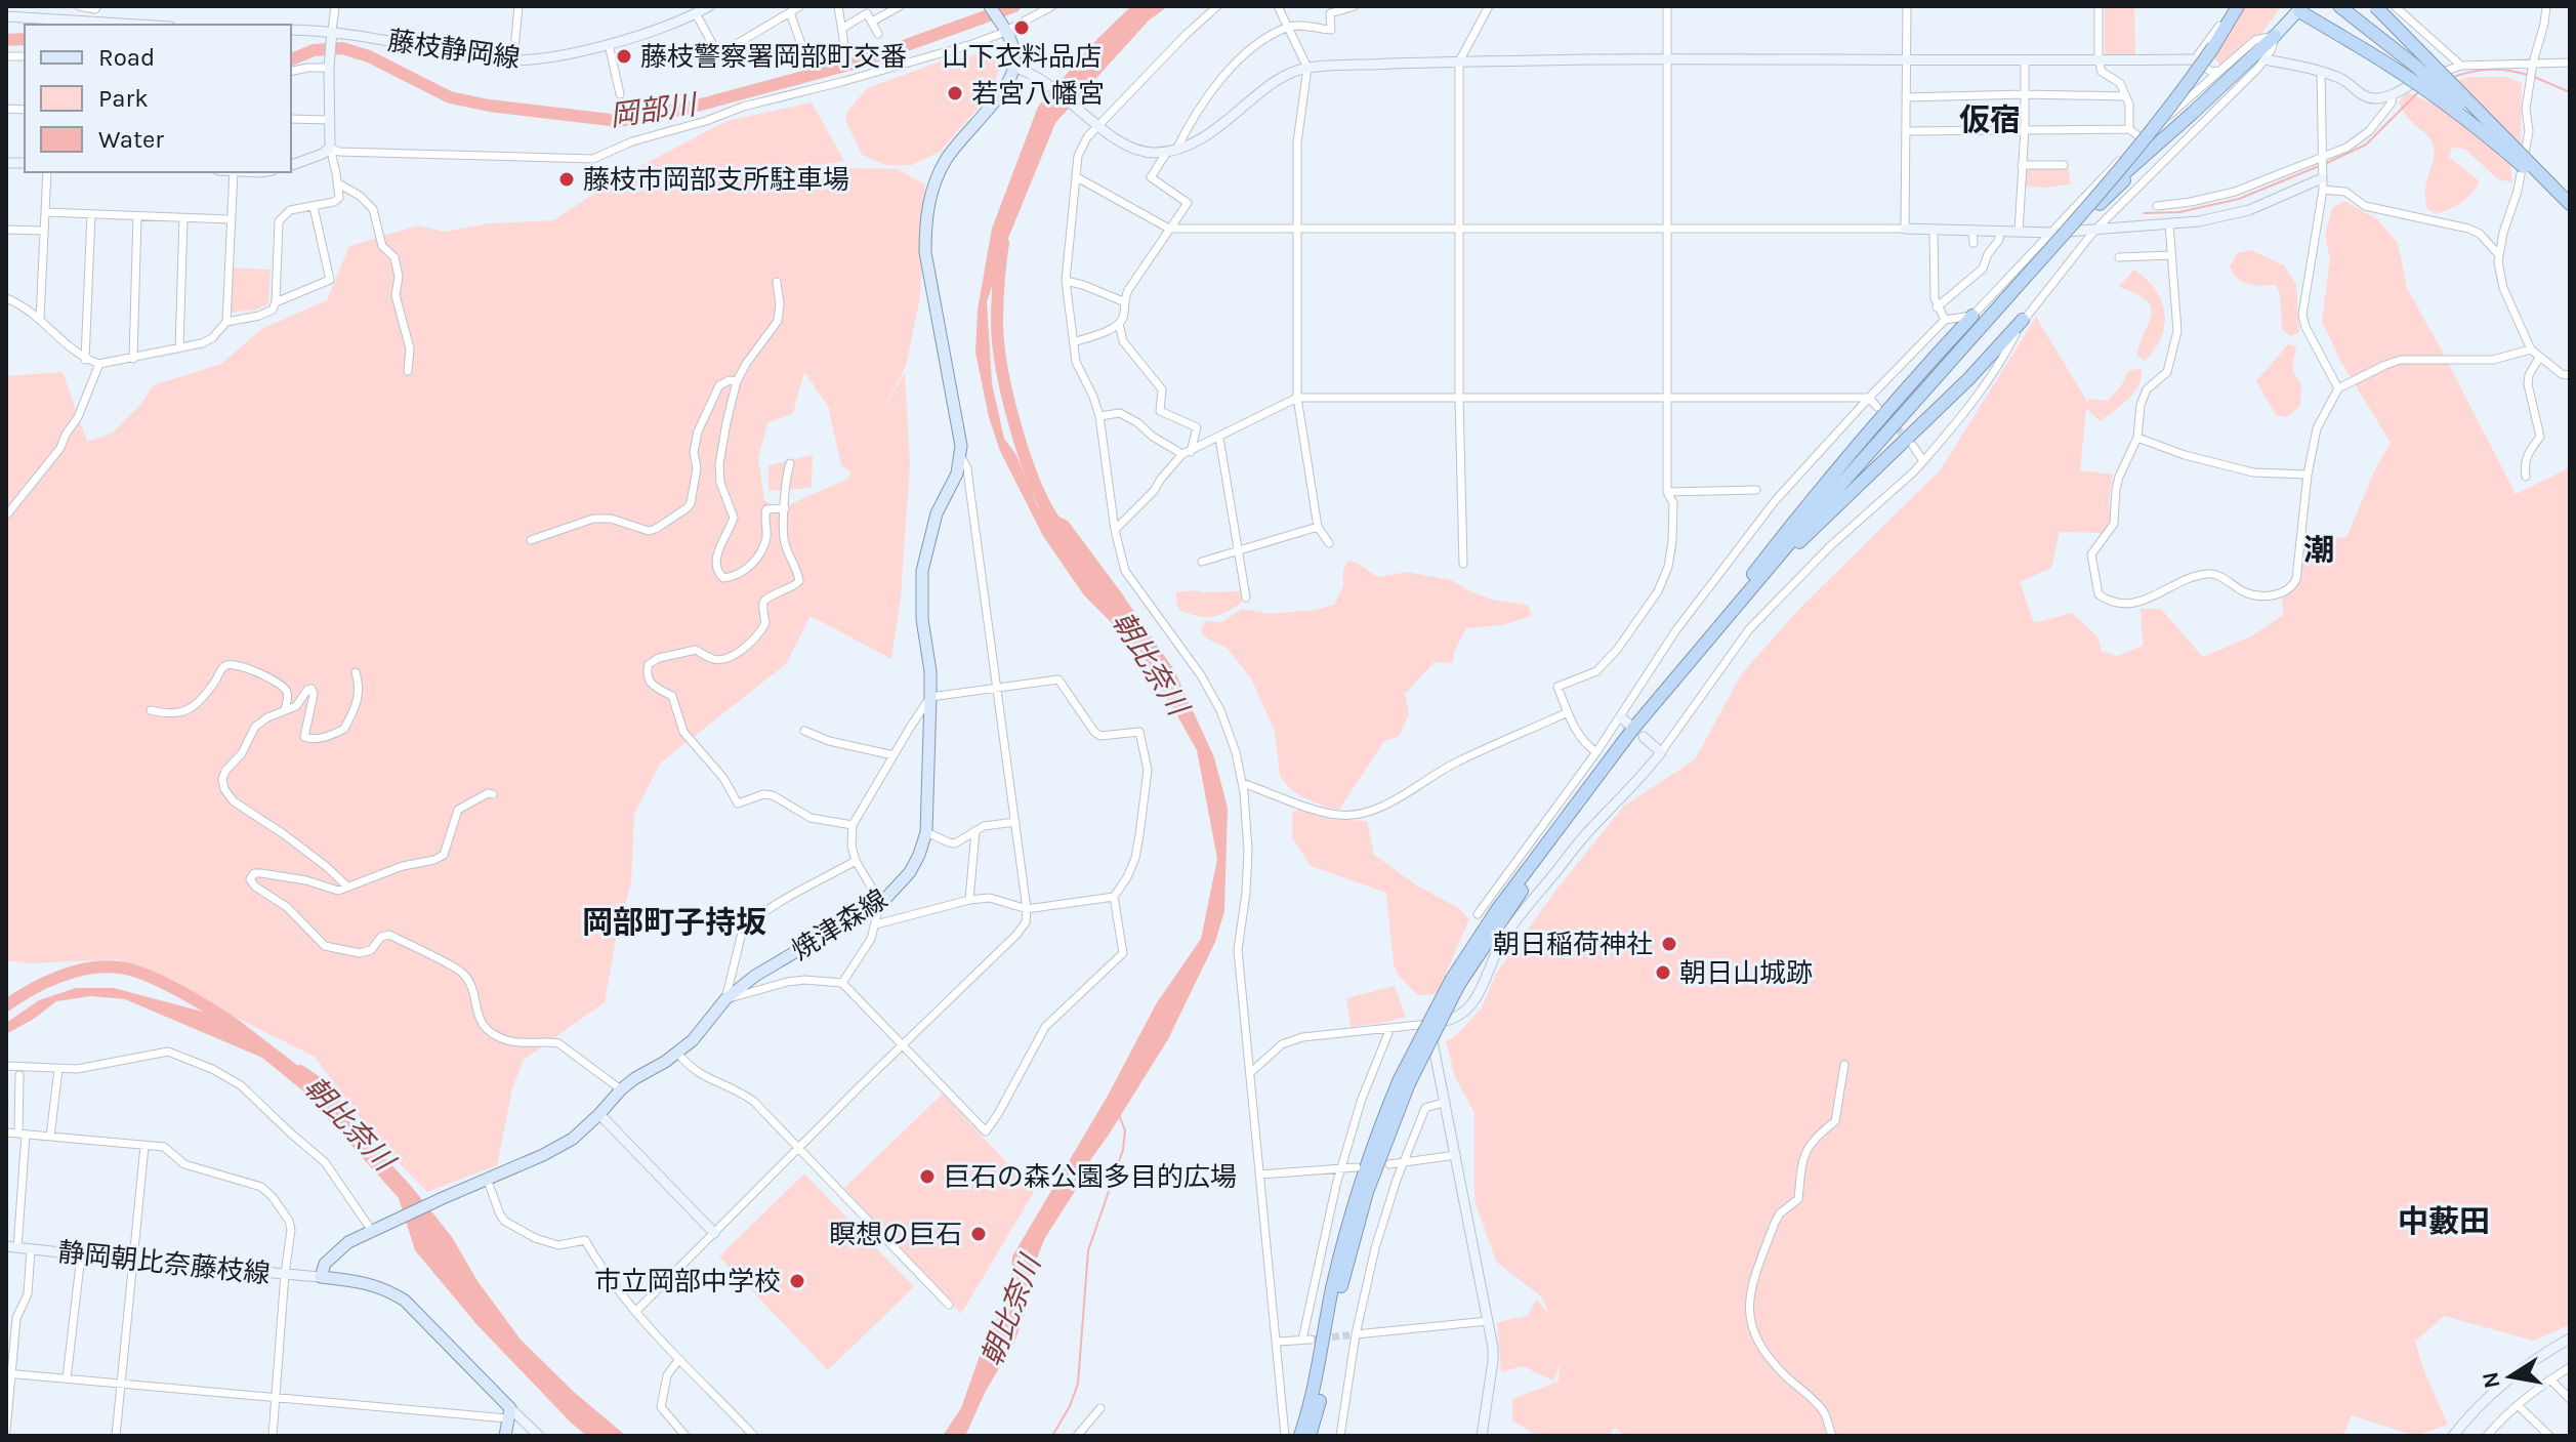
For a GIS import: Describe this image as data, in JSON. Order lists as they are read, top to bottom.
{
  "streets": {
    "main road": ["焼津森線"],
    "street": ["藤枝静岡線", "静岡朝比奈藤枝線"]
  },
  "crossings": [
    ["焼津森線", "静岡朝比奈藤枝線"]
  ],
  "districts": [
    "仮宿",
    "潮",
    "岡部町子持坂",
    "中藪田"
  ],
  "water": ["岡部川", "朝比奈川"],
  "places": [
    "山下衣料品店",
    "藤枝警察署岡部町交番",
    "若宮八幡宮",
    "藤枝市岡部支所駐車場",
    "朝日稲荷神社",
    "朝日山城跡",
    "巨石の森公園多目的広場",
    "瞑想の巨石",
    "市立岡部中学校"
  ],
  "legend": ["Road", "Park", "Water"],
  "north": "left"
}
